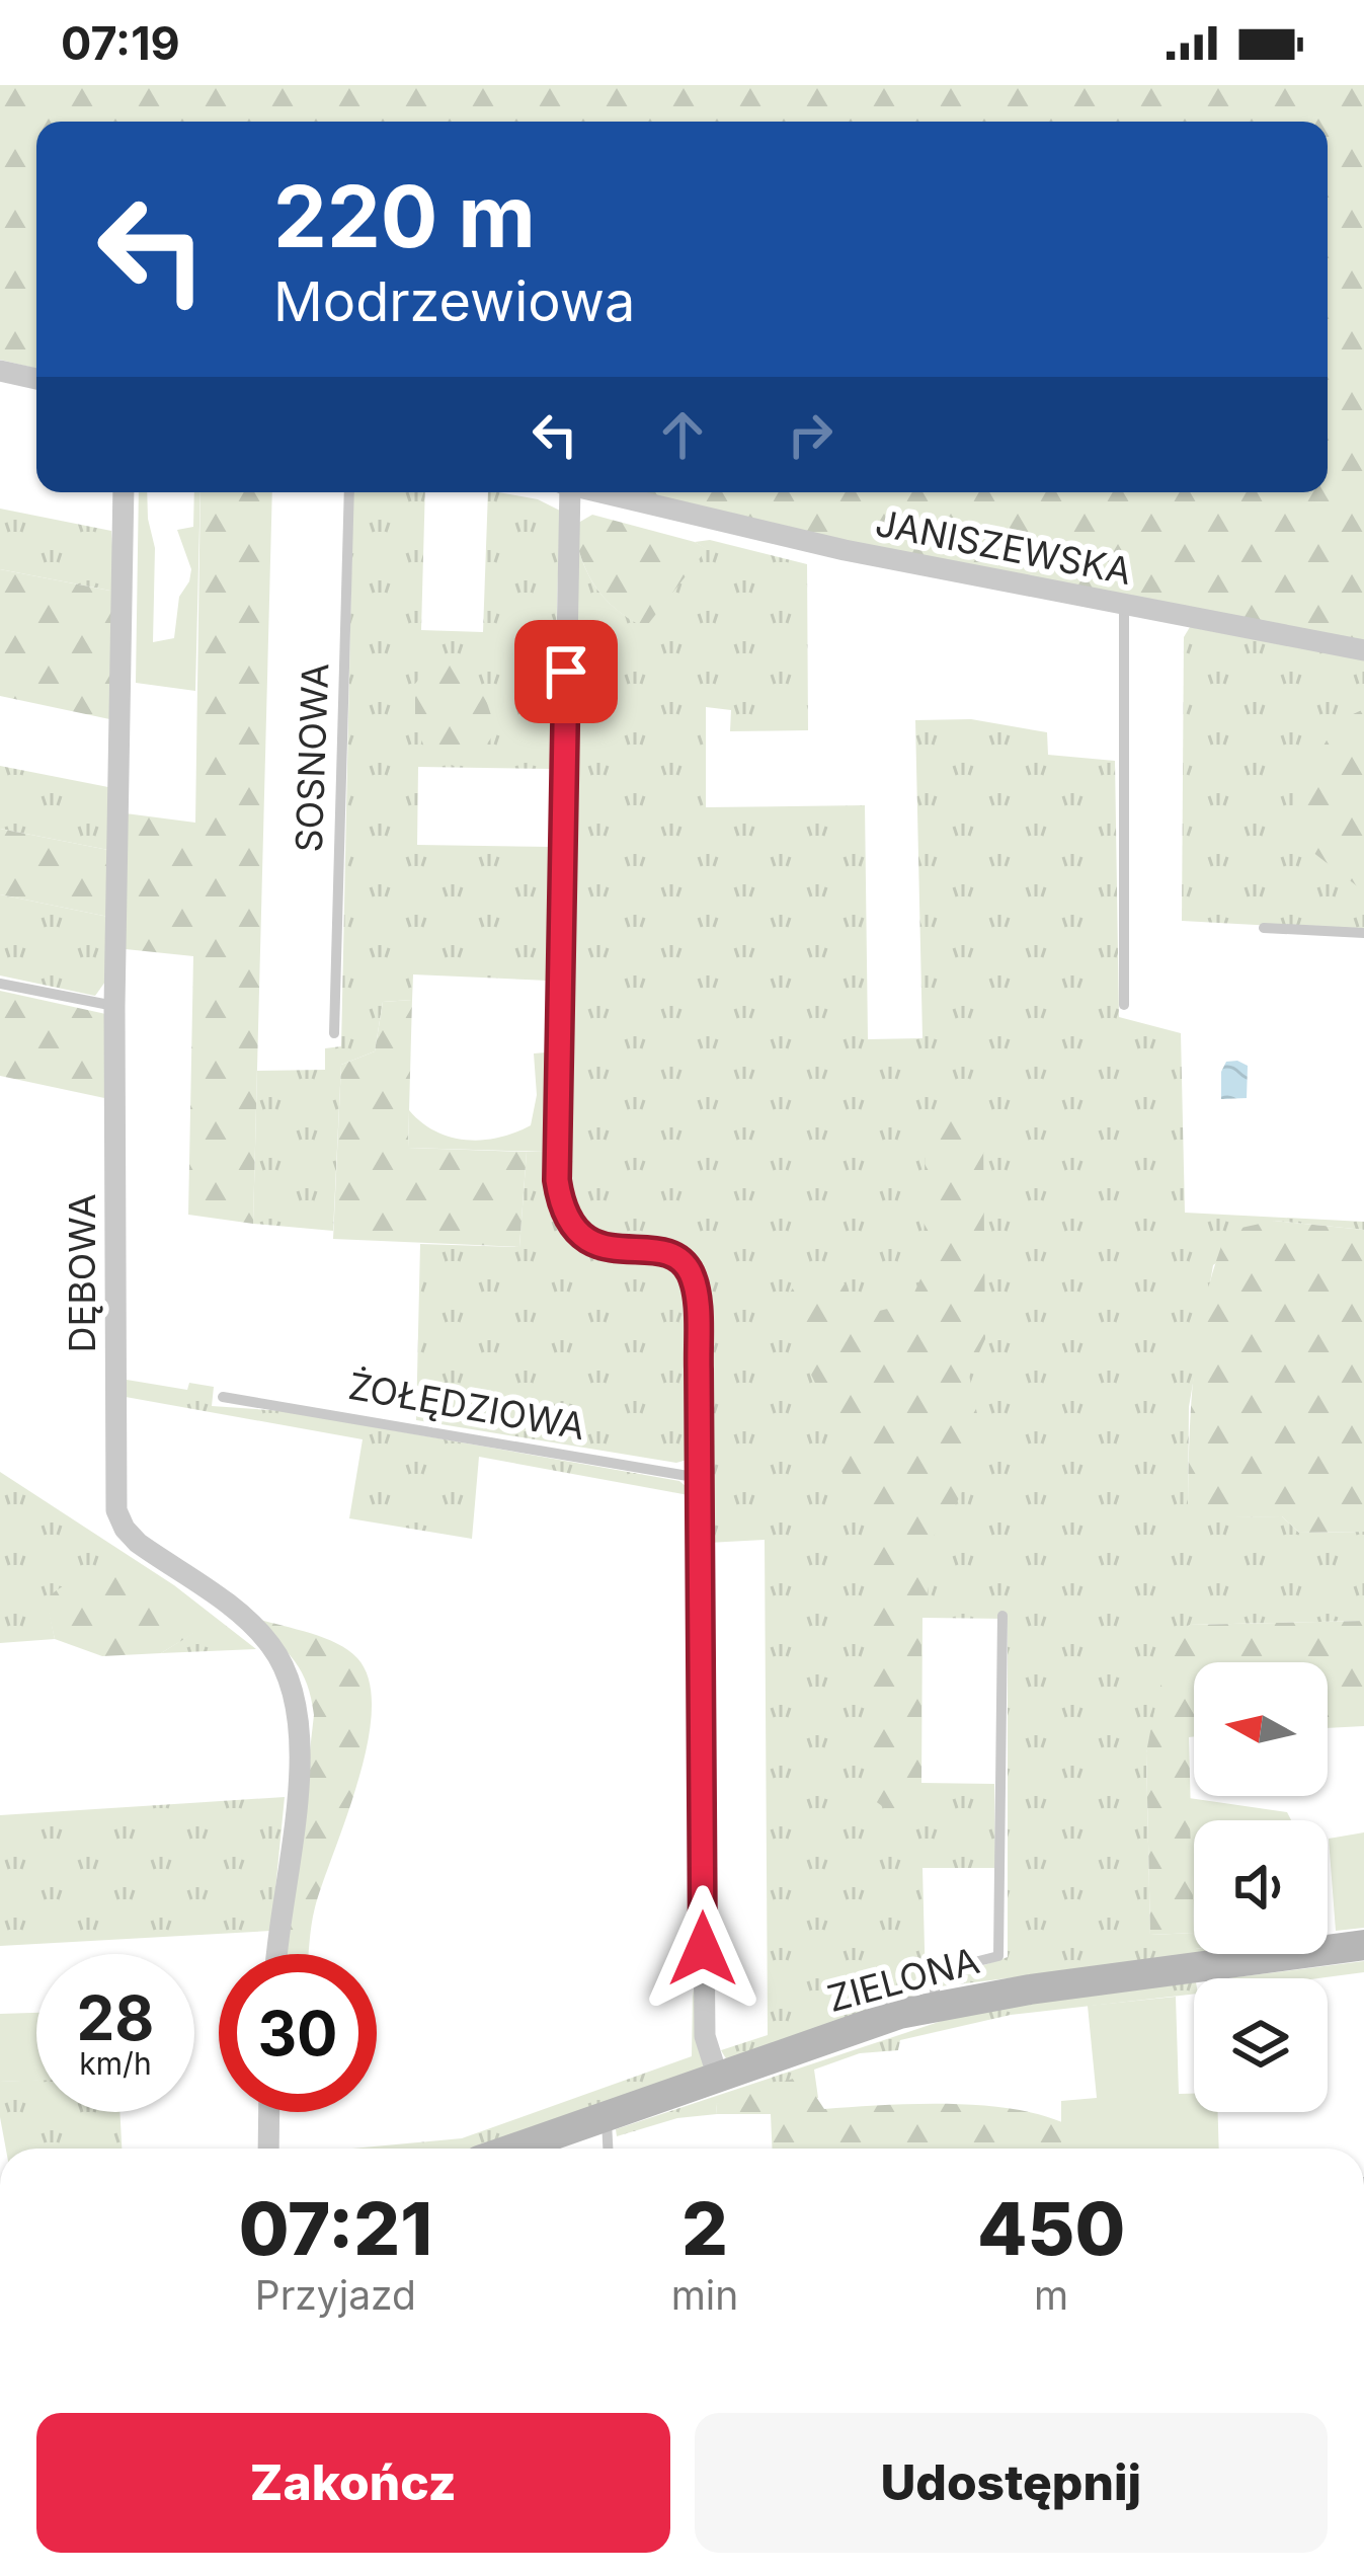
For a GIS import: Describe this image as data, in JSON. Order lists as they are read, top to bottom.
{
  "streets": {
    "street": ["JANISZEWSKA", "DĘBOWA", "ZIELONA"],
    "lane": ["SOSNOWA", "ŻOŁĘDZIOWA"]
  },
  "north": "left",
  "page": {
    "status": "07:19",
    "turn": ["220 m", "Modrzewiowa"],
    "speed": "28 km/h",
    "limit": "30",
    "eta": [
      "07:21",
      "Przyjazd",
      "2",
      "min",
      "450",
      "m"
    ],
    "buttons": ["Zakończ", "Udostępnij"]
  }
}
